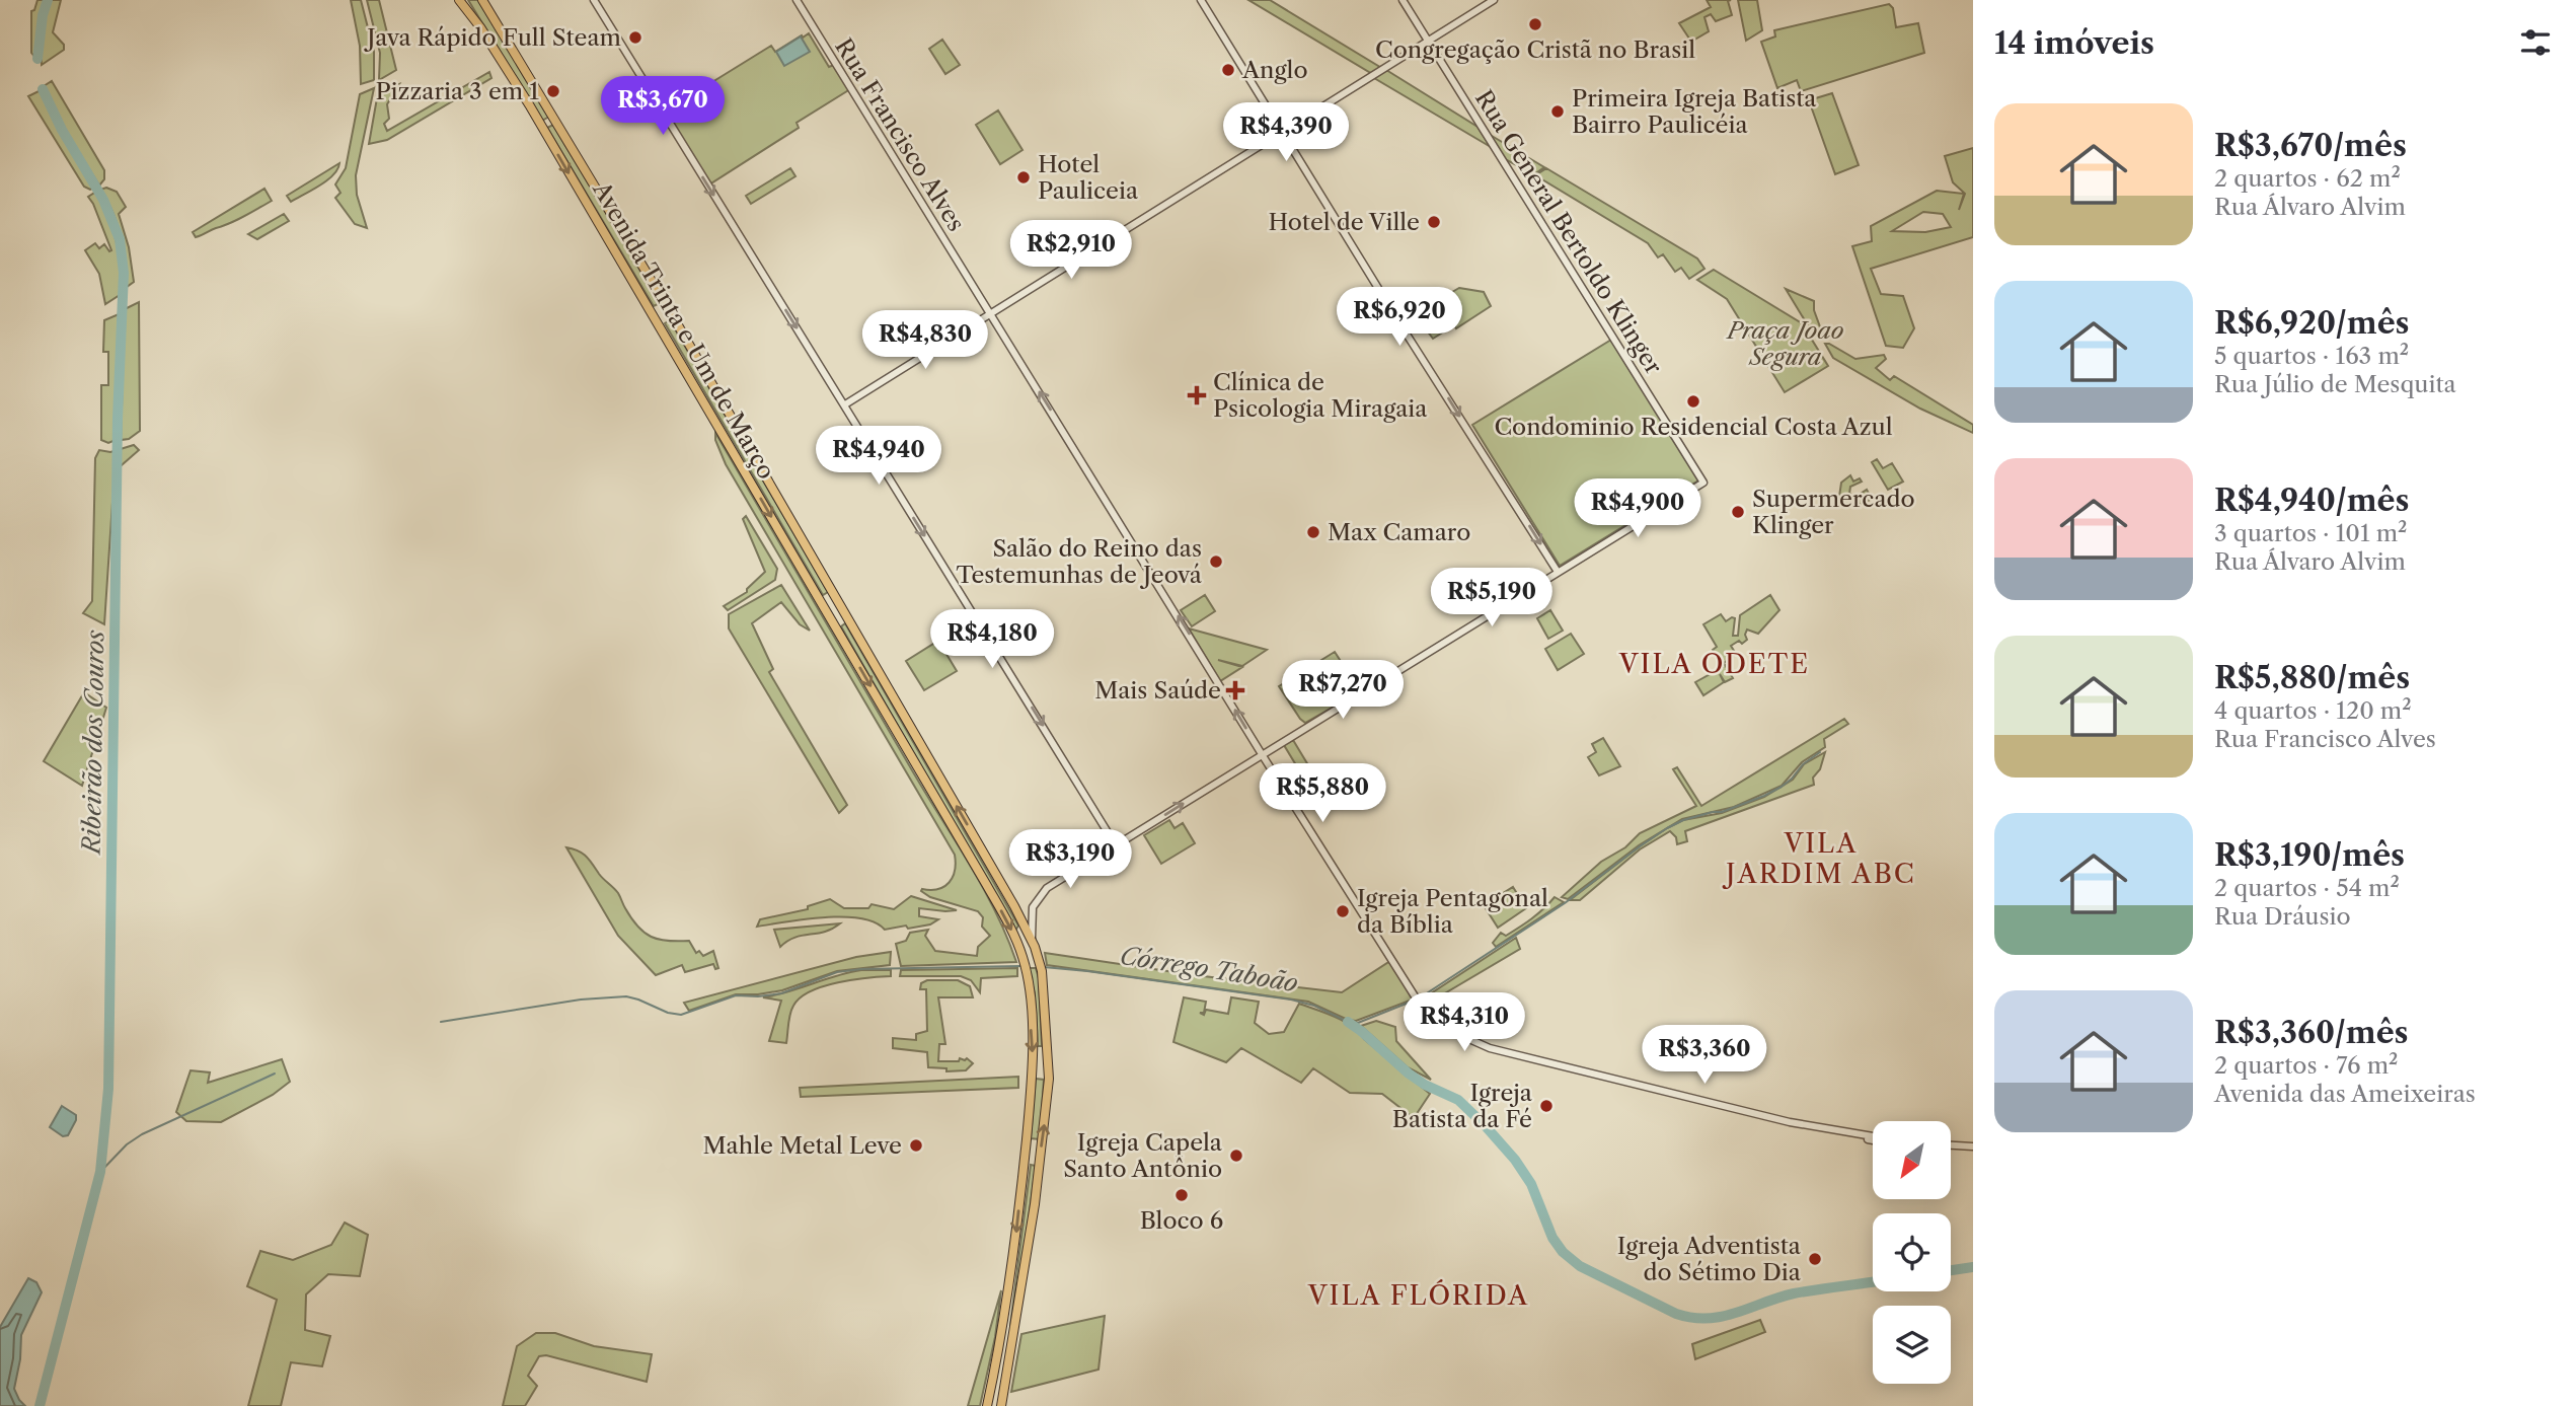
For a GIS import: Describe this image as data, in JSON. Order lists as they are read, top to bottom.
{
  "streets": {
    "main road": ["Avenida Trinta e Um de Março"],
    "street": ["Rua Francisco Alves", "Rua General Bertoldo Klinger"]
  },
  "districts": ["VILA ODETE", "VILA JARDIM ABC", "VILA FLÓRIDA"],
  "water": ["Ribeirão dos Couros", "Córrego Taboão"],
  "parks": ["Praça Joao Segura"],
  "places": {
    "other": [
      "Congregação Cristã no Brasil",
      "Java Rápido Full Steam",
      "Anglo",
      "Pizzaria 3 em 1",
      "Primeira Igreja Batista Bairro Paulicéia",
      "Hotel Pauliceia",
      "Hotel de Ville",
      "Condominio Residencial Costa Azul",
      "Supermercado Klinger",
      "Max Camaro",
      "Salão do Reino das Testemunhas de Jeová",
      "Igreja Pentagonal da Bíblia",
      "Igreja Batista da Fé",
      "Mahle Metal Leve",
      "Igreja Capela Santo Antônio",
      "Bloco 6",
      "Igreja Adventista do Sétimo Dia"
    ],
    "health": ["Clínica de Psicologia Miragaia", "Mais Saúde"]
  },
  "north": "bottom left",
  "page": {
    "heading": "14 imóveis",
    "price": [
      "R$3,670",
      "R$4,390",
      "R$2,910",
      "R$6,920",
      "R$4,830",
      "R$4,940",
      "R$4,900",
      "R$5,190",
      "R$4,180",
      "R$7,270",
      "R$5,880",
      "R$3,190",
      "R$4,310",
      "R$3,360"
    ],
    "list": [
      {
        "name": "R$3,670/mês",
        "note": "2 quartos · 62 m² · Rua Álvaro Alvim"
      },
      {
        "name": "R$6,920/mês",
        "note": "5 quartos · 163 m² · Rua Júlio de Mesquita"
      },
      {
        "name": "R$4,940/mês",
        "note": "3 quartos · 101 m² · Rua Álvaro Alvim"
      },
      {
        "name": "R$5,880/mês",
        "note": "4 quartos · 120 m² · Rua Francisco Alves"
      },
      {
        "name": "R$3,190/mês",
        "note": "2 quartos · 54 m² · Rua Dráusio"
      },
      {
        "name": "R$3,360/mês",
        "note": "2 quartos · 76 m² · Avenida das Ameixeiras"
      }
    ]
  }
}
